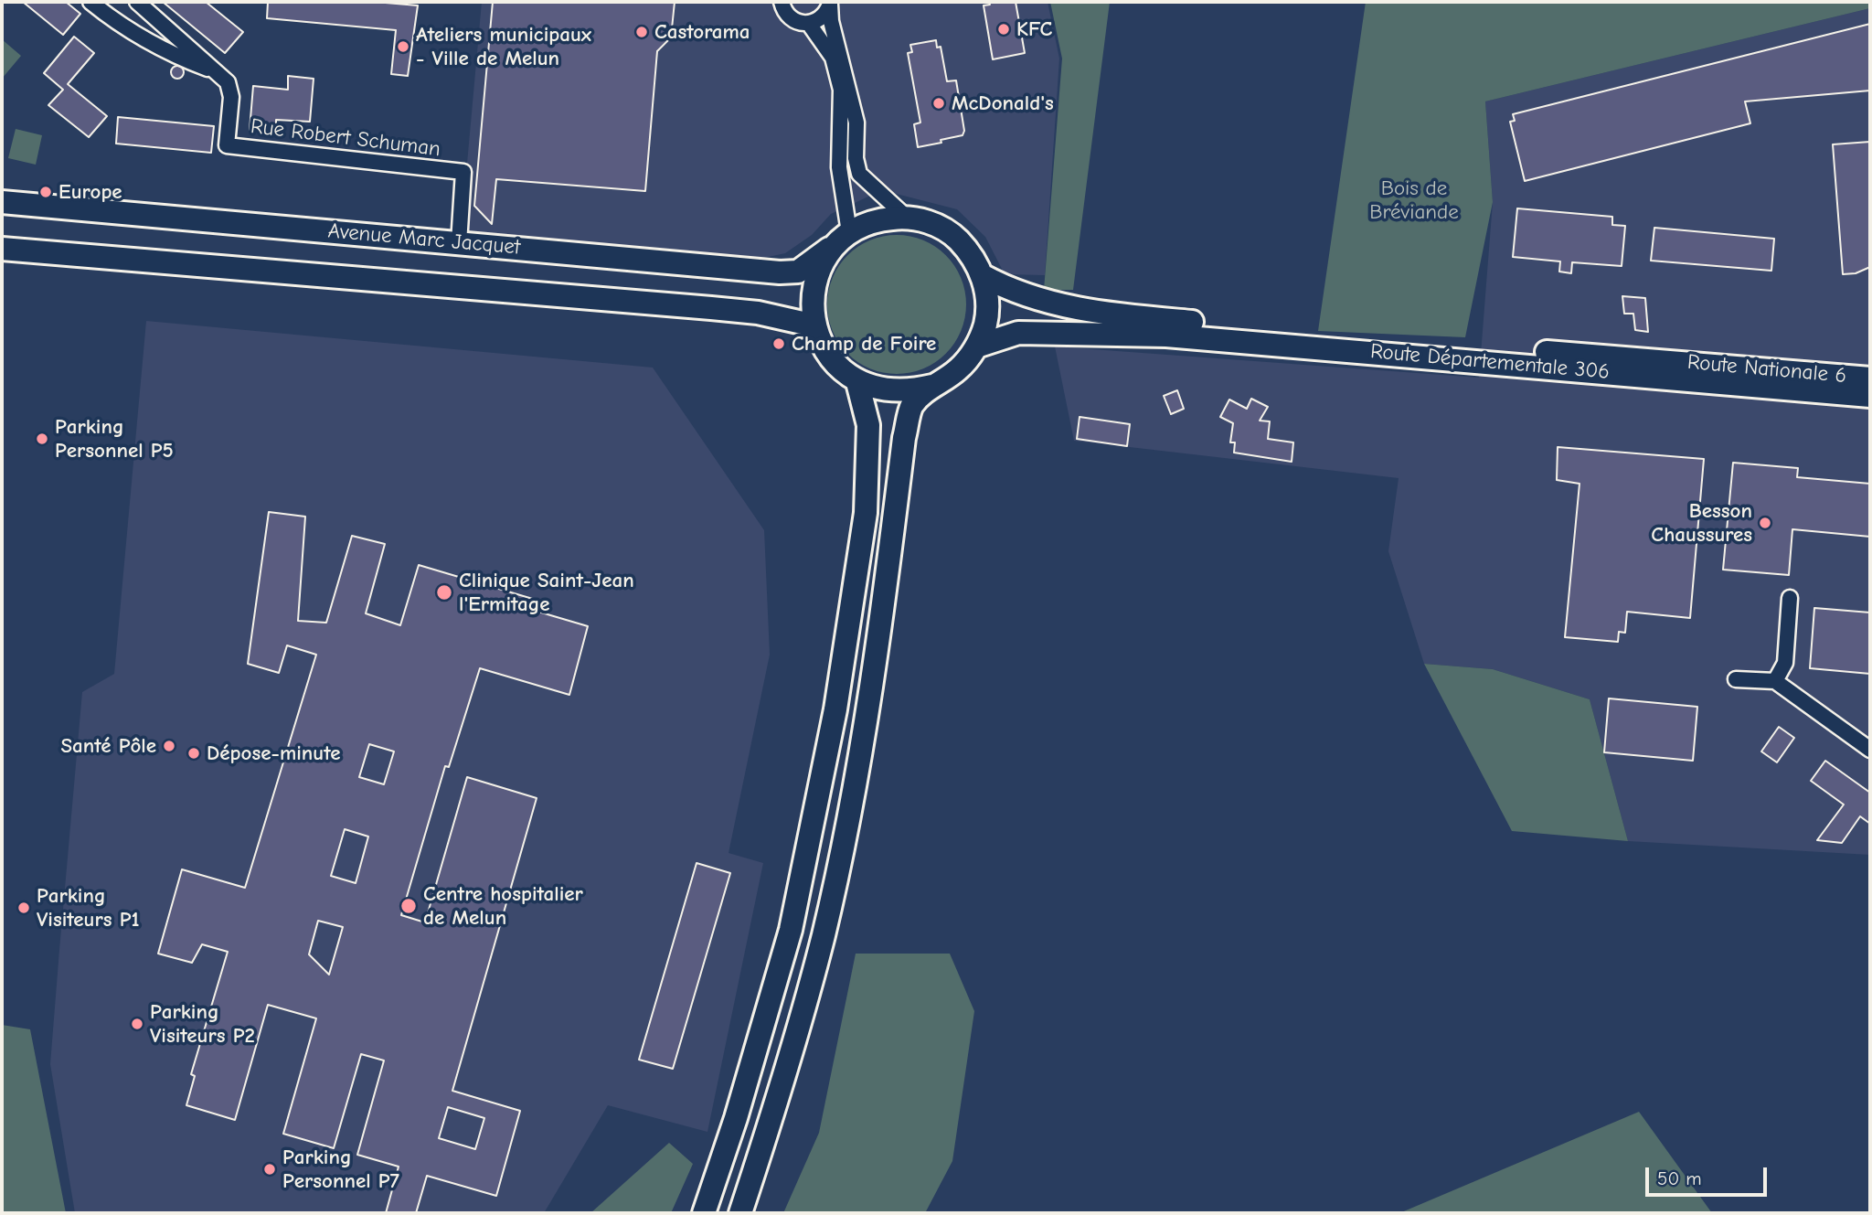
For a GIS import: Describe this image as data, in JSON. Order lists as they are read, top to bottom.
{
  "streets": {
    "main road": ["Avenue Marc Jacquet", "Route Départementale 306", "Route Nationale 6"],
    "street": ["Rue Robert Schuman"]
  },
  "crossings": [
    ["Rue Robert Schuman", "Avenue Marc Jacquet"],
    ["Route Départementale 306", "Route Nationale 6"]
  ],
  "parks": ["Bois de Bréviande"],
  "places": [
    "KFC",
    "Castorama",
    "Ateliers municipaux - Ville de Melun",
    "McDonald's",
    "Europe",
    "Champ de Foire",
    "Parking Personnel P5",
    "Besson Chaussures",
    "Clinique Saint-Jean l'Ermitage",
    "Santé Pôle",
    "Dépose-minute",
    "Centre hospitalier de Melun",
    "Parking Visiteurs P1",
    "Parking Visiteurs P2",
    "Parking Personnel P7"
  ],
  "scale_bar": "50 m"
}
